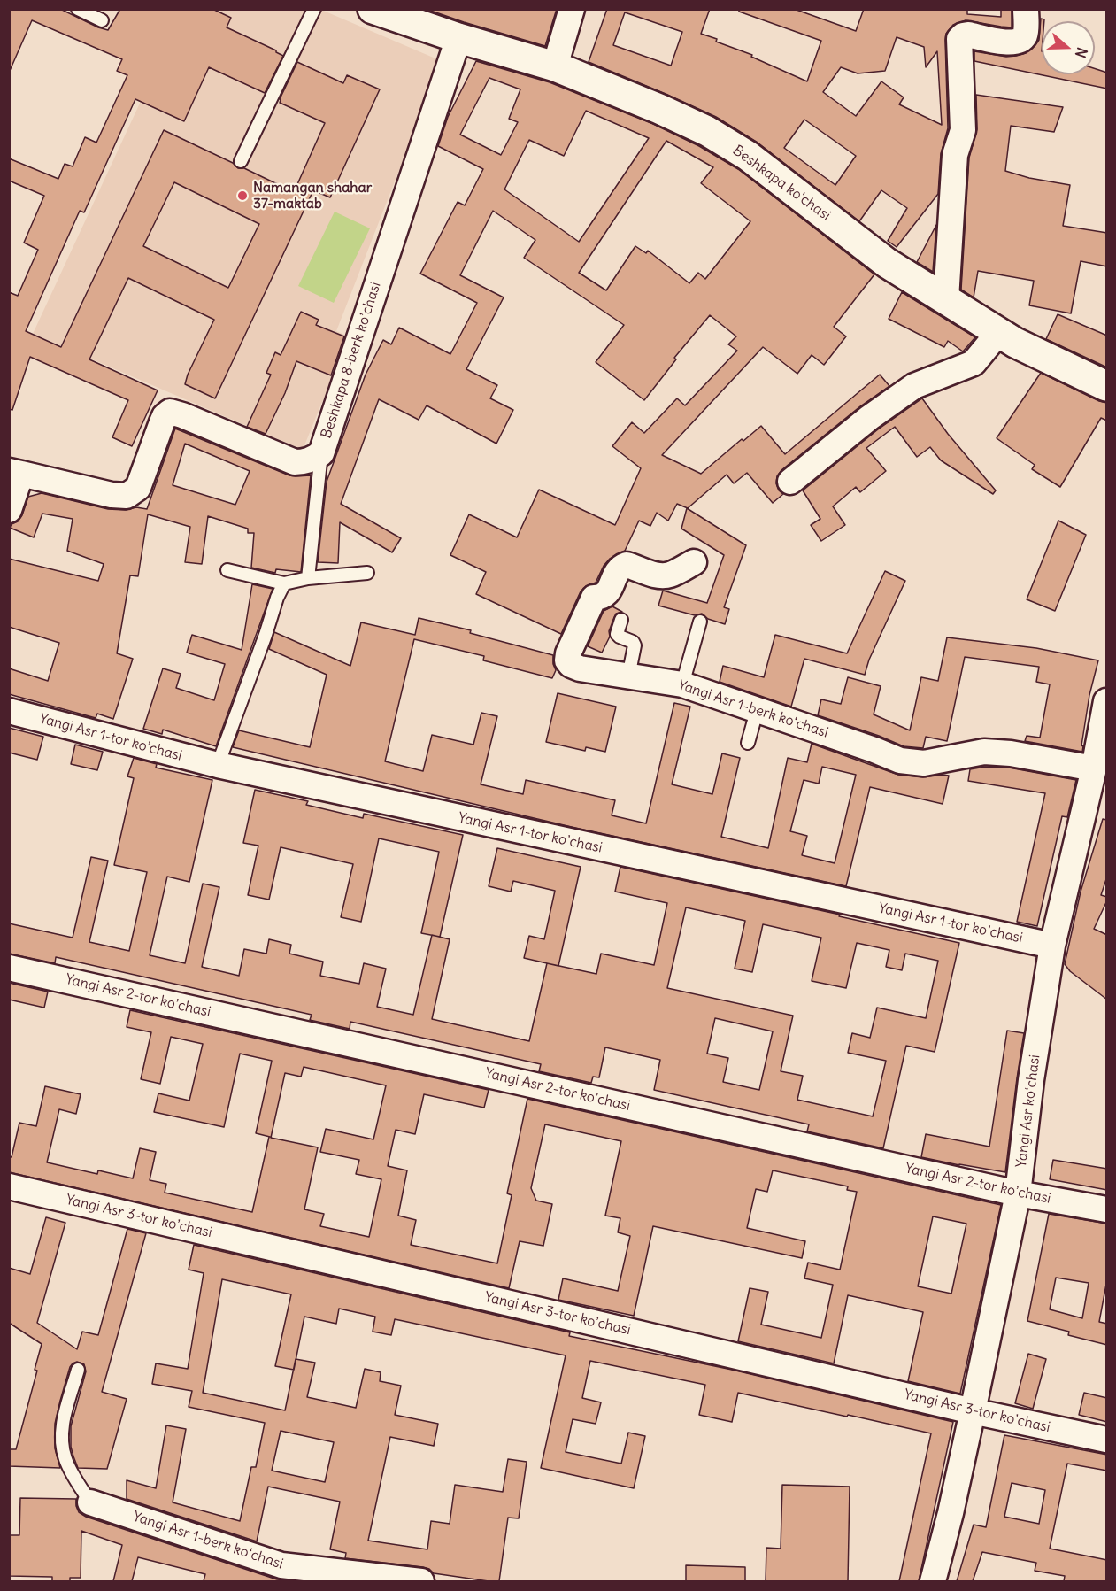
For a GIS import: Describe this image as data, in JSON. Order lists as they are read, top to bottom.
{
  "streets": {
    "street": [
      "Beshkapa ko'chasi",
      "Beshkapa 8-berk koʼchasi",
      "Yangi Asr 1-berk koʻchasi",
      "Yangi Asr 1-tor koʼchasi",
      "Yangi Asr 2-tor koʼchasi",
      "Yangi Asr koʻchasi",
      "Yangi Asr 3-tor koʼchasi"
    ]
  },
  "crossings": [
    ["Beshkapa ko'chasi", "Beshkapa 8-berk koʼchasi"],
    ["Yangi Asr 1-berk koʻchasi", "Yangi Asr koʻchasi"],
    ["Yangi Asr 1-tor koʼchasi", "Yangi Asr koʻchasi"],
    ["Yangi Asr 2-tor koʼchasi", "Yangi Asr koʻchasi"],
    ["Yangi Asr koʻchasi", "Yangi Asr 3-tor koʼchasi"]
  ],
  "places": ["Namangan shahar 37-maktab"],
  "north": "right"
}
